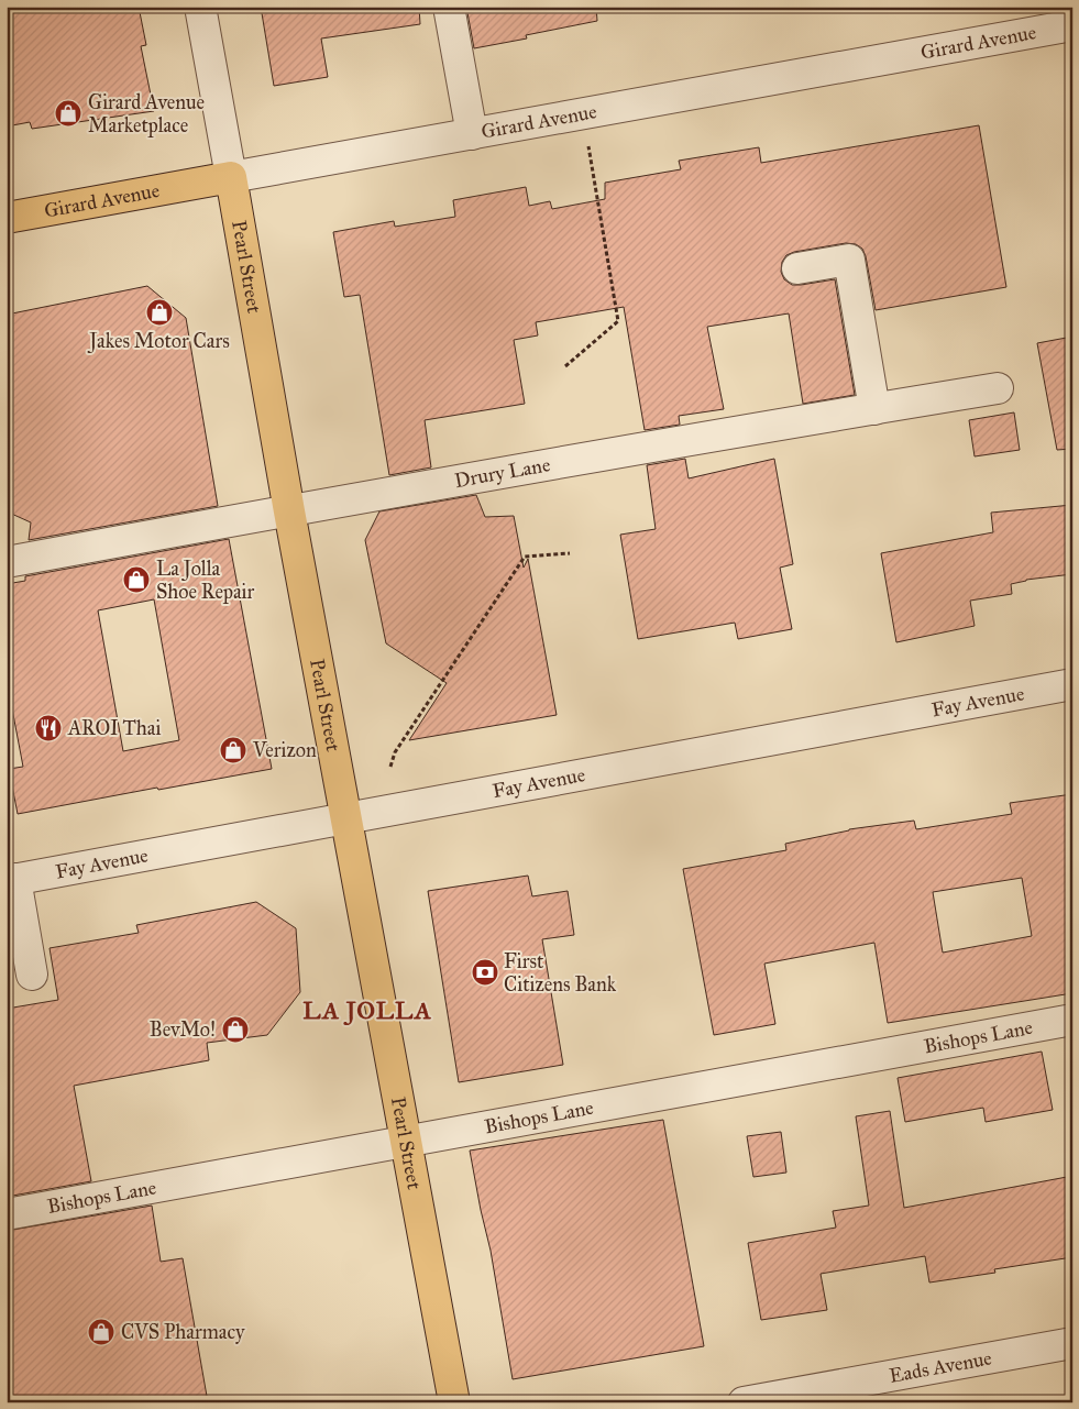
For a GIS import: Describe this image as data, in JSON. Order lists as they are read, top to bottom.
{
  "streets": {
    "main road": ["Girard Avenue", "Pearl Street"],
    "street": [
      "Drury Lane",
      "Fay Avenue",
      "Bishops Lane",
      "Eads Avenue"
    ]
  },
  "crossings": [
    ["Girard Avenue", "Pearl Street"],
    ["Pearl Street", "Drury Lane"],
    ["Pearl Street", "Fay Avenue"],
    ["Pearl Street", "Bishops Lane"]
  ],
  "districts": ["LA JOLLA"],
  "places": {
    "shop": [
      "Girard Avenue Marketplace",
      "Jakes Motor Cars",
      "La Jolla Shoe Repair",
      "Verizon",
      "BevMo!",
      "CVS Pharmacy"
    ],
    "restaurant": ["AROI Thai"],
    "bank": ["First Citizens Bank"]
  }
}
